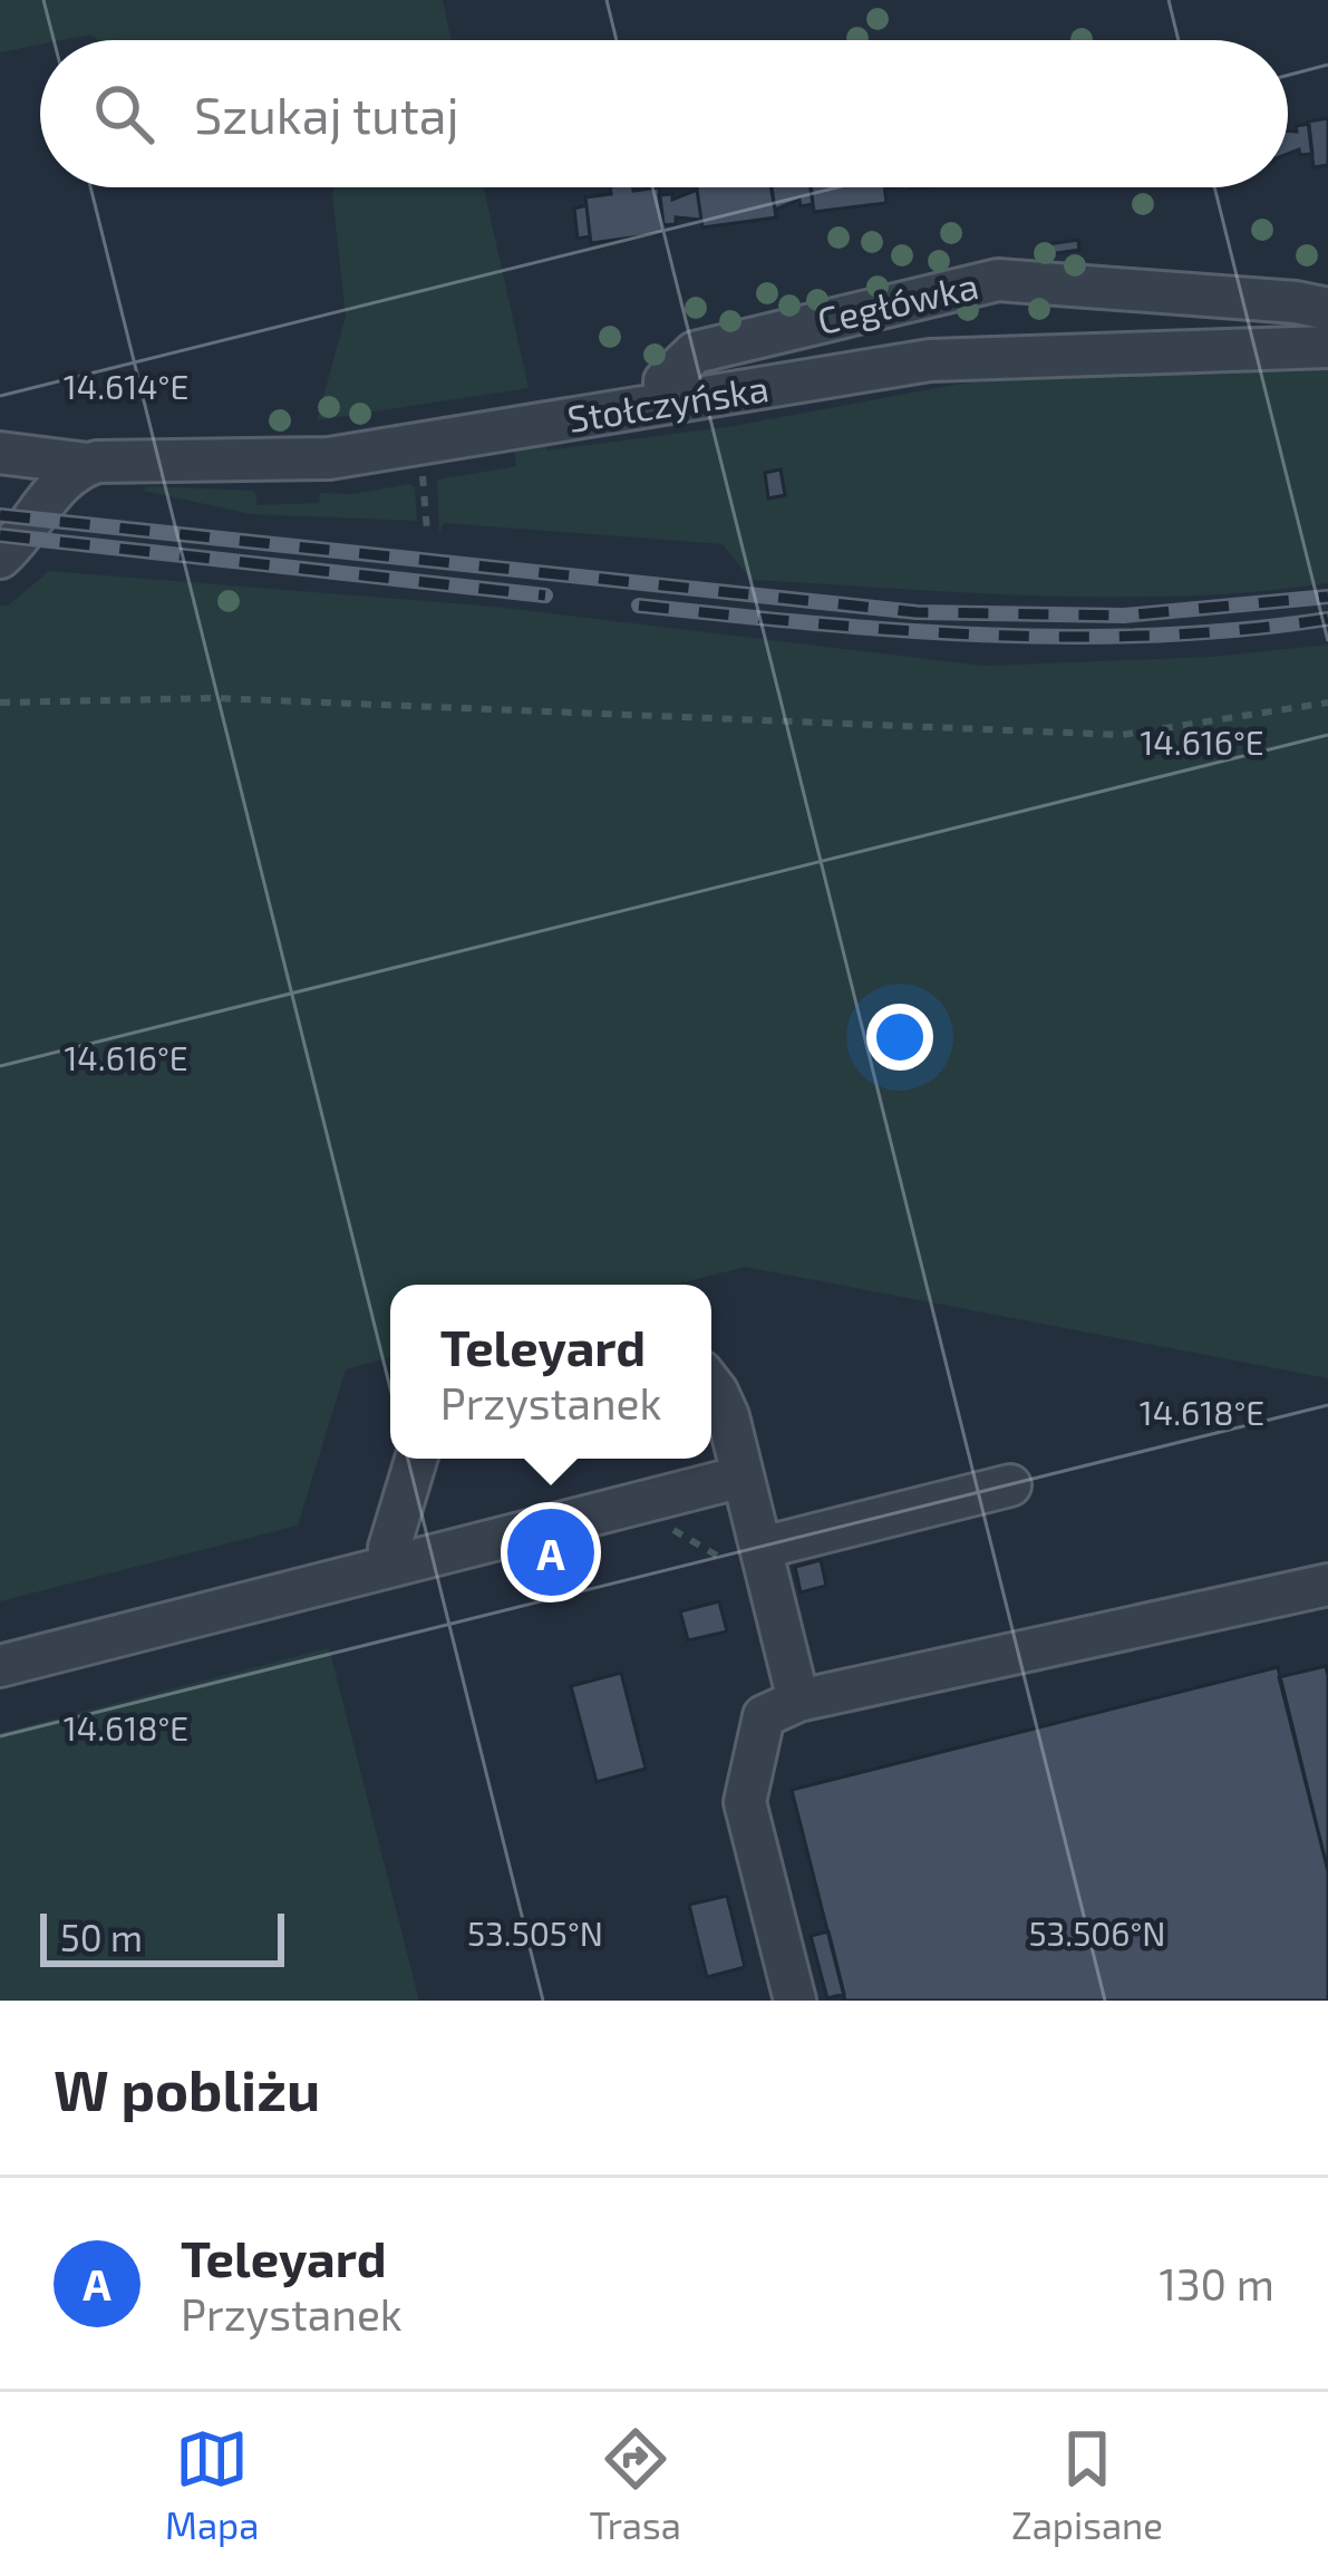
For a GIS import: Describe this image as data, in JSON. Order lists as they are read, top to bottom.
{
  "streets": {
    "street": ["Cegłówka", "Stołczyńska"]
  },
  "crossings": [
    ["Cegłówka", "Stołczyńska"]
  ],
  "scale_bar": "50 m",
  "page": {
    "search": "Szukaj tutaj",
    "popup": ["Teleyard", "Przystanek"],
    "pins": "A",
    "scale": "50 m",
    "heading": "W pobliżu",
    "list": [
      {
        "mark": "A",
        "name": "Teleyard",
        "note": "Przystanek",
        "value": "130 m"
      }
    ],
    "nav": ["Mapa", "Trasa", "Zapisane"]
  },
  "coordinates": [
    "14.614°E",
    "14.616°E",
    "14.618°E",
    "53.505°N",
    "53.506°N"
  ]
}
